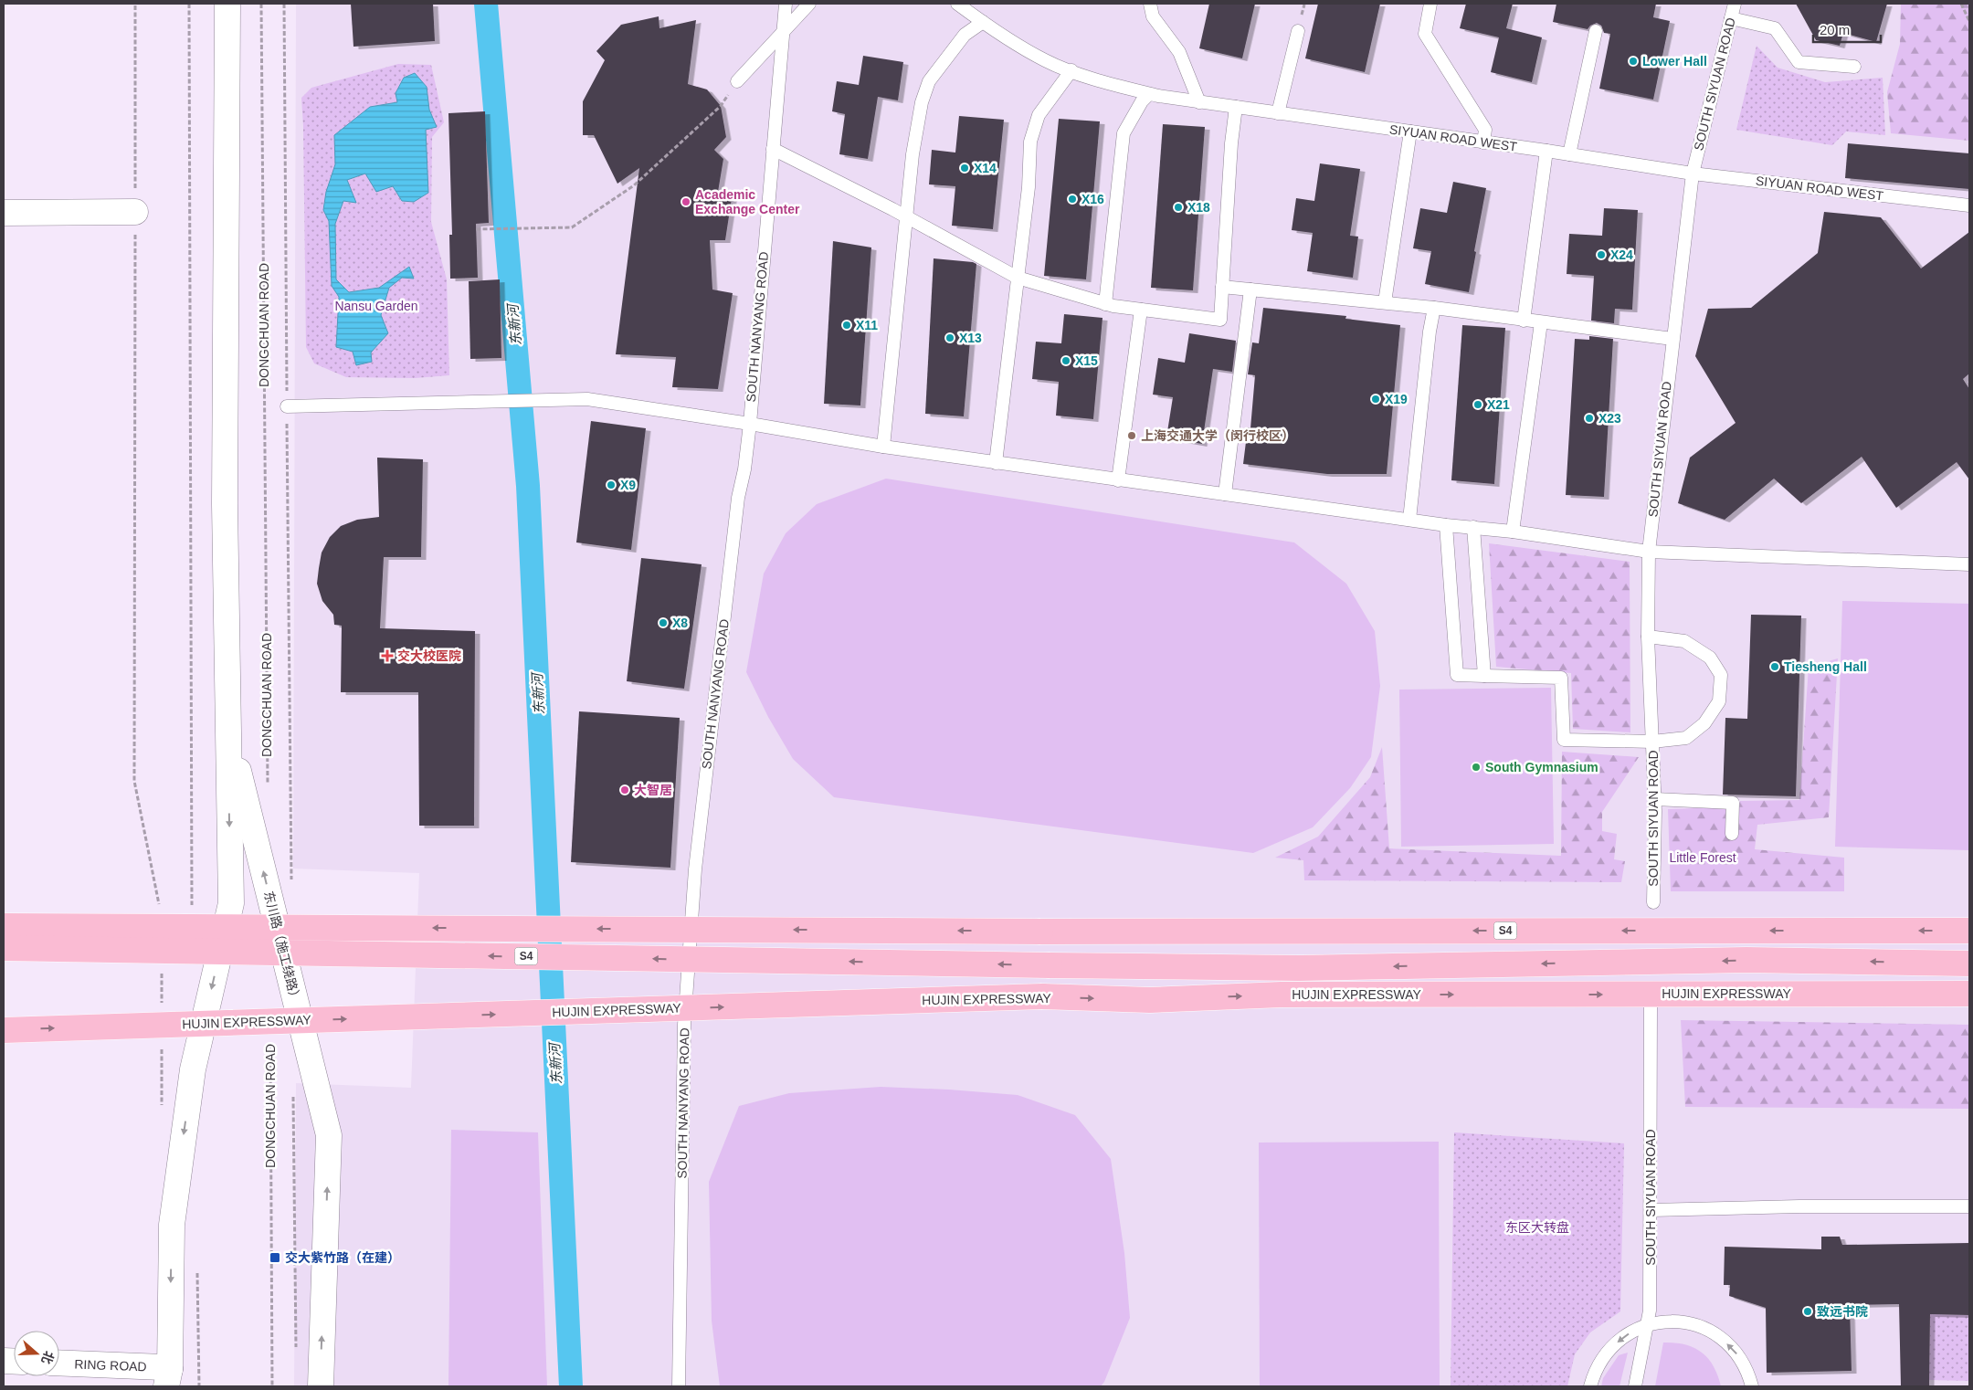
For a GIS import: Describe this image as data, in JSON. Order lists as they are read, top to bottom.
{
  "streets": {
    "highway": ["S4", "HUJIN EXPRESSWAY"],
    "main road": ["东川路（施工绕路）", "RING ROAD"],
    "lane": ["SOUTH SIYUAN ROAD", "SIYUAN ROAD WEST", "SOUTH NANYANG ROAD"],
    "path": ["DONGCHUAN ROAD"]
  },
  "crossings": [
    ["SOUTH SIYUAN ROAD", "SIYUAN ROAD WEST"]
  ],
  "water": ["东新河"],
  "parks": ["Nansu Garden", "Little Forest", "东区大转盘"],
  "places": {
    "other": [
      "Lower Hall",
      "X14",
      "X16",
      "Academic Exchange Center",
      "X18",
      "X24",
      "X11",
      "X13",
      "X15",
      "X19",
      "X21",
      "X23",
      "上海交通大学（闵行校区）",
      "X9",
      "X8",
      "Tiesheng Hall",
      "South Gymnasium",
      "大智居",
      "致远书院"
    ],
    "health": ["交大校医院"],
    "transit": ["交大紫竹路（在建）"]
  },
  "scale_bar": "20 m",
  "north": "right"
}
